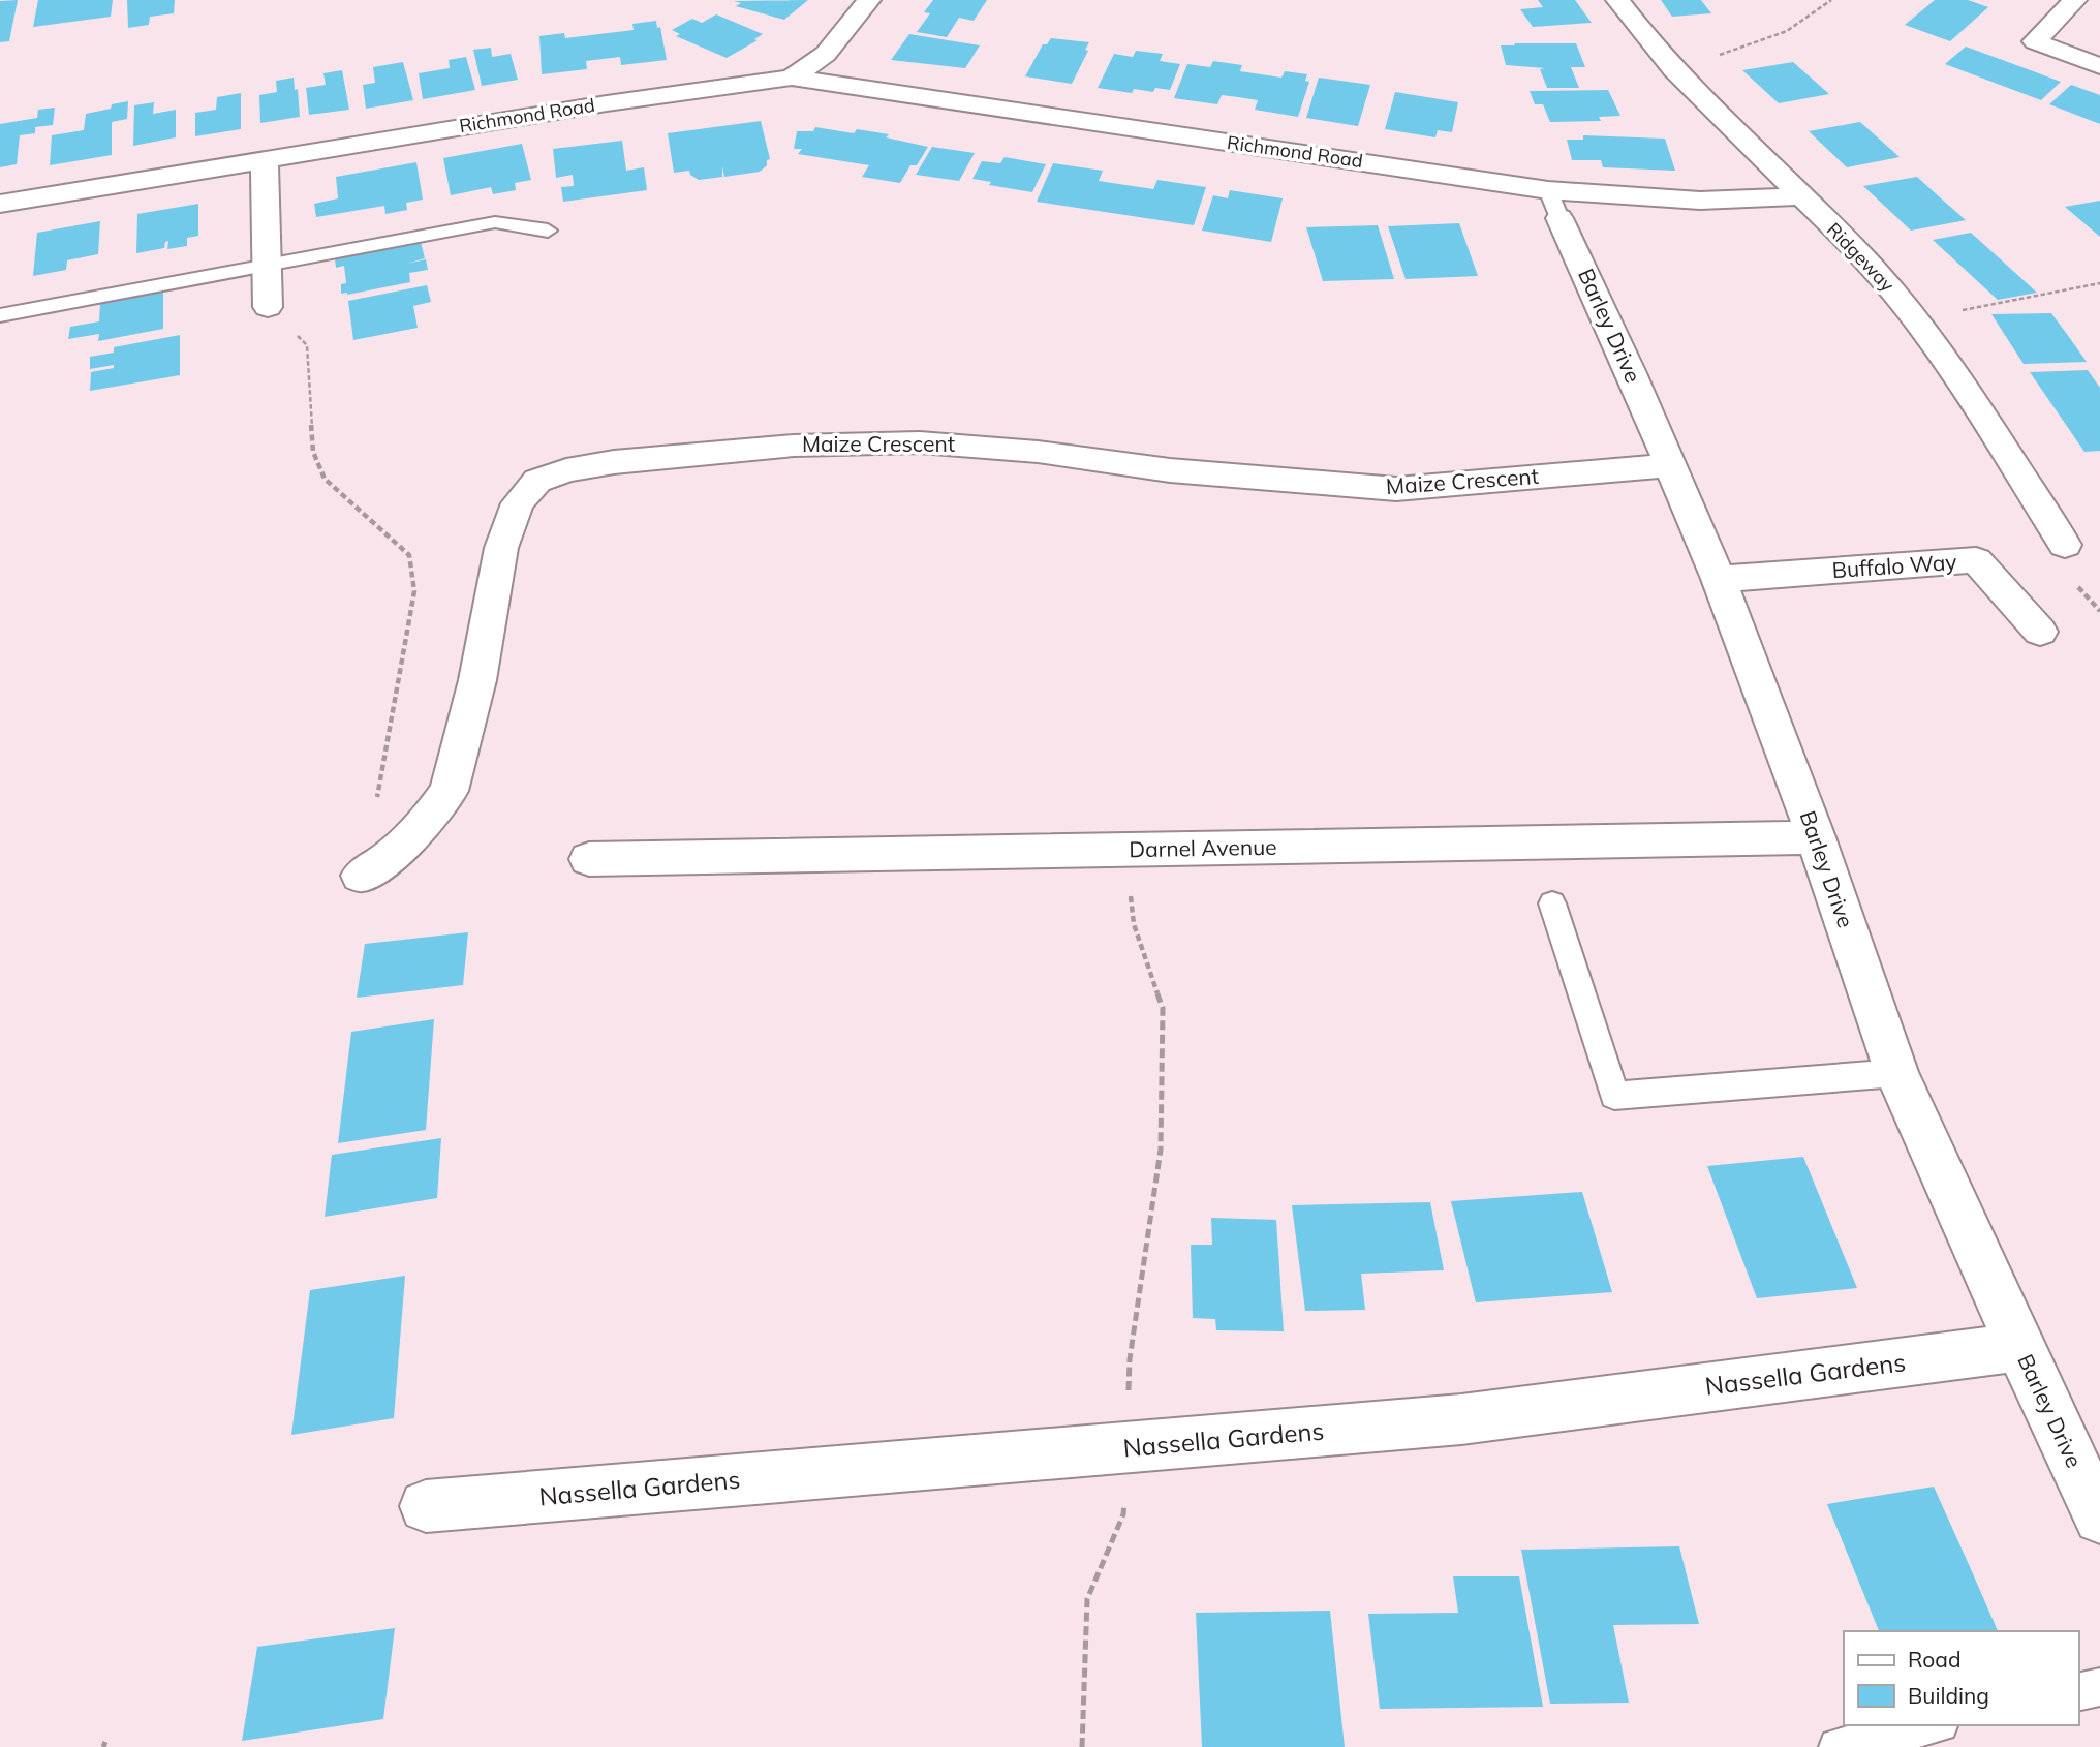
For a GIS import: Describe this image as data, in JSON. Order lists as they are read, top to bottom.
{
  "streets": {
    "street": [
      "Richmond Road",
      "Ridgeway",
      "Barley Drive",
      "Maize Crescent",
      "Buffalo Way",
      "Darnel Avenue",
      "Nassella Gardens"
    ]
  },
  "crossings": [
    ["Richmond Road", "Ridgeway"],
    ["Richmond Road", "Barley Drive"],
    ["Barley Drive", "Maize Crescent"],
    ["Barley Drive", "Buffalo Way"],
    ["Barley Drive", "Darnel Avenue"],
    ["Barley Drive", "Nassella Gardens"]
  ],
  "legend": ["Road", "Building"]
}
